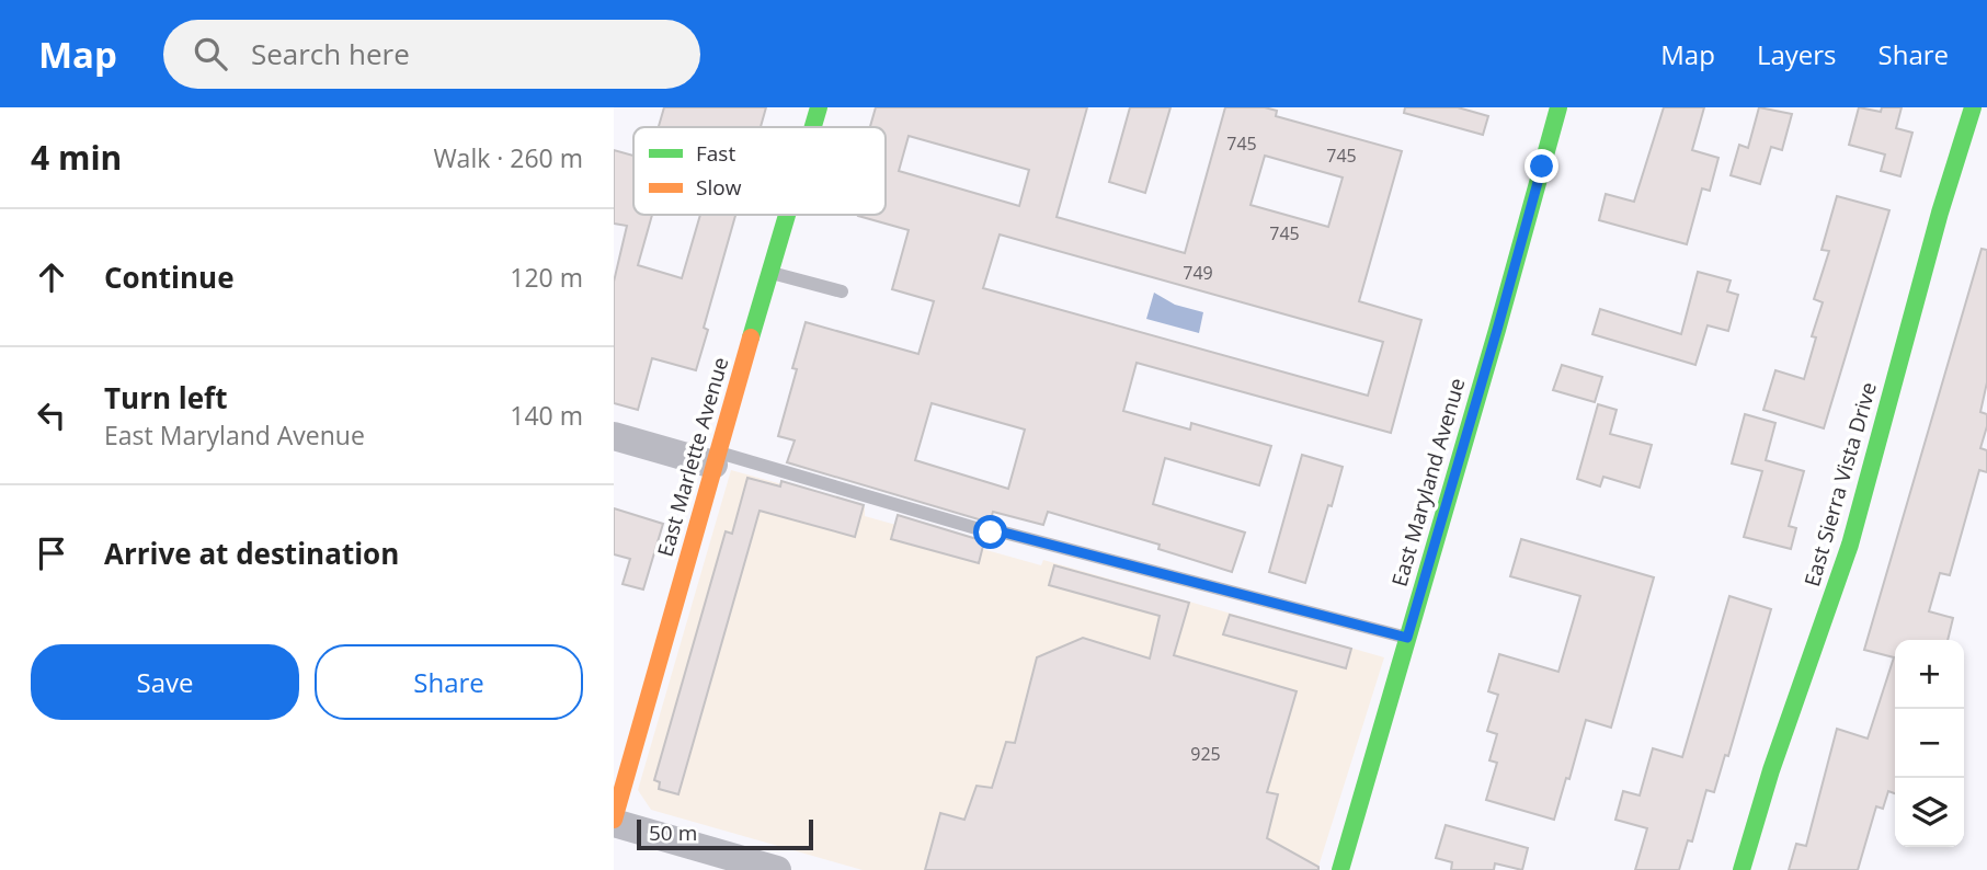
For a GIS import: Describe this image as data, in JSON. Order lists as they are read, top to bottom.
{
  "streets": {
    "street": ["East Marlette Avenue", "East Maryland Avenue", "East Sierra Vista Drive"]
  },
  "house_numbers": [
    "745",
    "745",
    "745",
    "749",
    "925"
  ],
  "legend": ["Fast", "Slow"],
  "scale_bar": "50 m",
  "page": {
    "header": "Map",
    "search": "Search here",
    "nav": ["Map", "Layers", "Share"],
    "heading": ["4 min", "Walk · 260 m"],
    "list": [
      ["Continue", "120 m"],
      ["Turn left", "East Maryland Avenue", "140 m"],
      "Arrive at destination"
    ],
    "buttons": ["Save", "Share"],
    "map_buttons": ["+", "−"],
    "scale": "50 m"
  }
}
